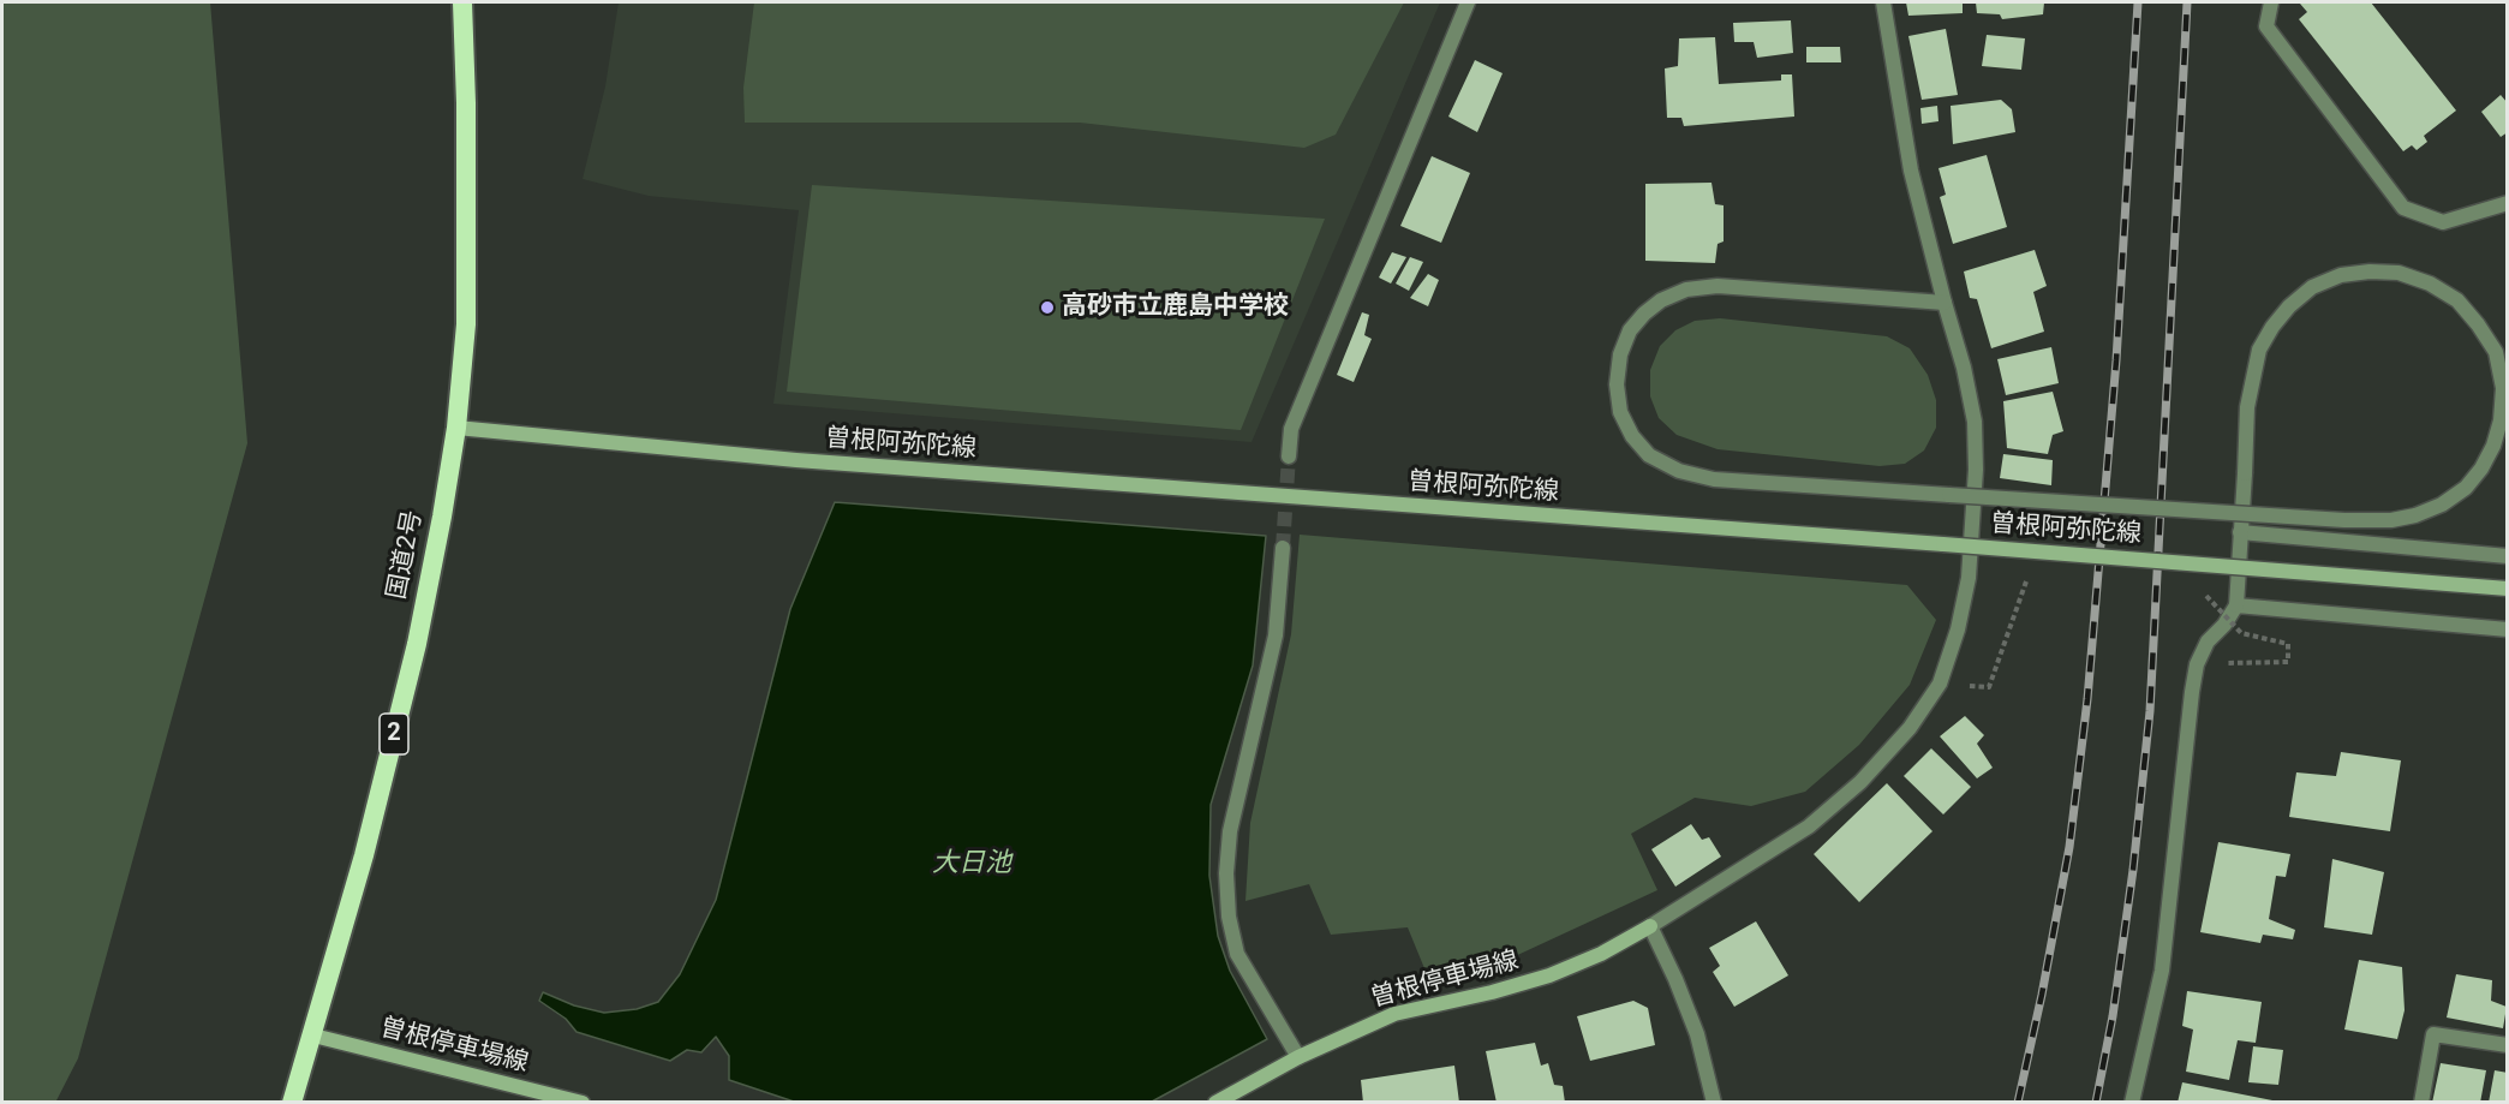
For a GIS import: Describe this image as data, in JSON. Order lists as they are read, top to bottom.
{
  "streets": {
    "highway": ["国道2号", "2"],
    "main road": ["曽根阿弥陀線", "曽根停車場線"]
  },
  "crossings": [
    ["曽根阿弥陀線", "国道2号"],
    ["国道2号", "曽根停車場線"]
  ],
  "water": ["大日池"],
  "places": ["高砂市立鹿島中学校"]
}
